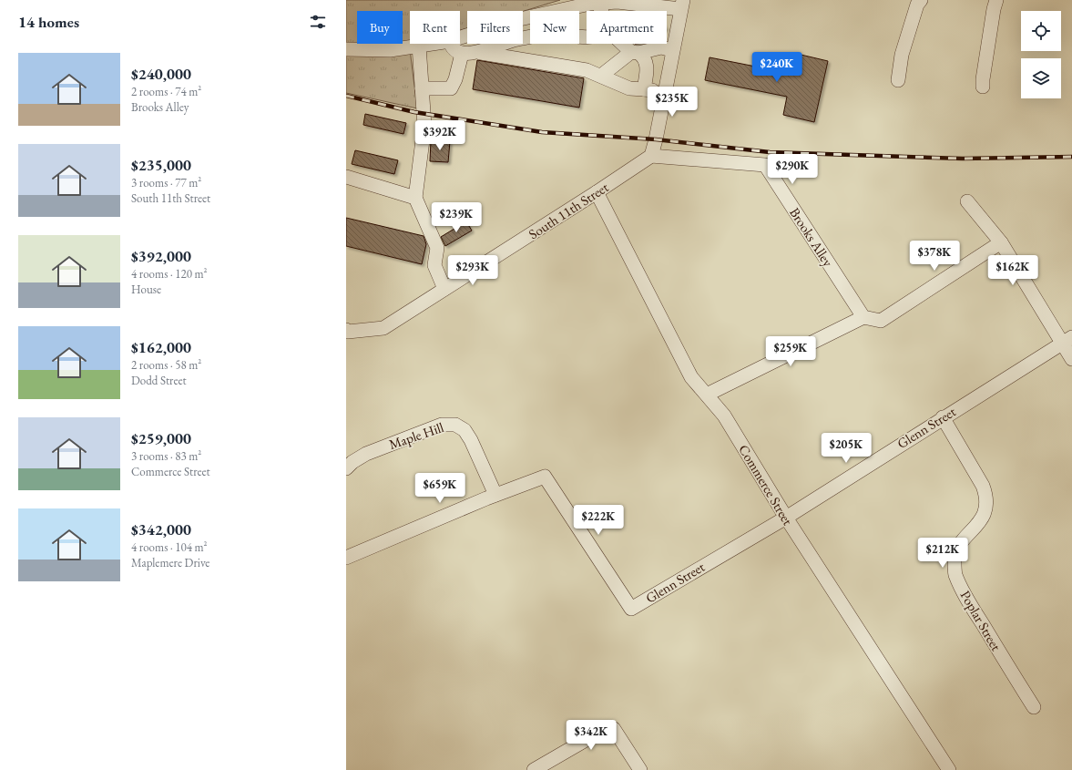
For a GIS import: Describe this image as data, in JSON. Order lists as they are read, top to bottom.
{
  "streets": {
    "street": [
      "South 11th Street",
      "Brooks Alley",
      "Glenn Street",
      "Maple Hill",
      "Commerce Street",
      "Poplar Street"
    ]
  },
  "crossings": [
    ["South 11th Street", "Brooks Alley"],
    ["South 11th Street", "Commerce Street"],
    ["Glenn Street", "Maple Hill"],
    ["Glenn Street", "Commerce Street"],
    ["Glenn Street", "Poplar Street"]
  ],
  "page": {
    "heading": "14 homes",
    "chip": [
      "Buy",
      "Rent",
      "Filters",
      "New",
      "Apartment"
    ],
    "list": [
      {
        "name": "$240,000",
        "note": "2 rooms · 74 m² · Brooks Alley"
      },
      {
        "name": "$235,000",
        "note": "3 rooms · 77 m² · South 11th Street"
      },
      {
        "name": "$392,000",
        "note": "4 rooms · 120 m² · House"
      },
      {
        "name": "$162,000",
        "note": "2 rooms · 58 m² · Dodd Street"
      },
      {
        "name": "$259,000",
        "note": "3 rooms · 83 m² · Commerce Street"
      },
      {
        "name": "$342,000",
        "note": "4 rooms · 104 m² · Maplemere Drive"
      }
    ],
    "price": [
      "$240K",
      "$235K",
      "$392K",
      "$290K",
      "$239K",
      "$378K",
      "$293K",
      "$162K",
      "$259K",
      "$205K",
      "$659K",
      "$222K",
      "$212K",
      "$342K"
    ]
  }
}
